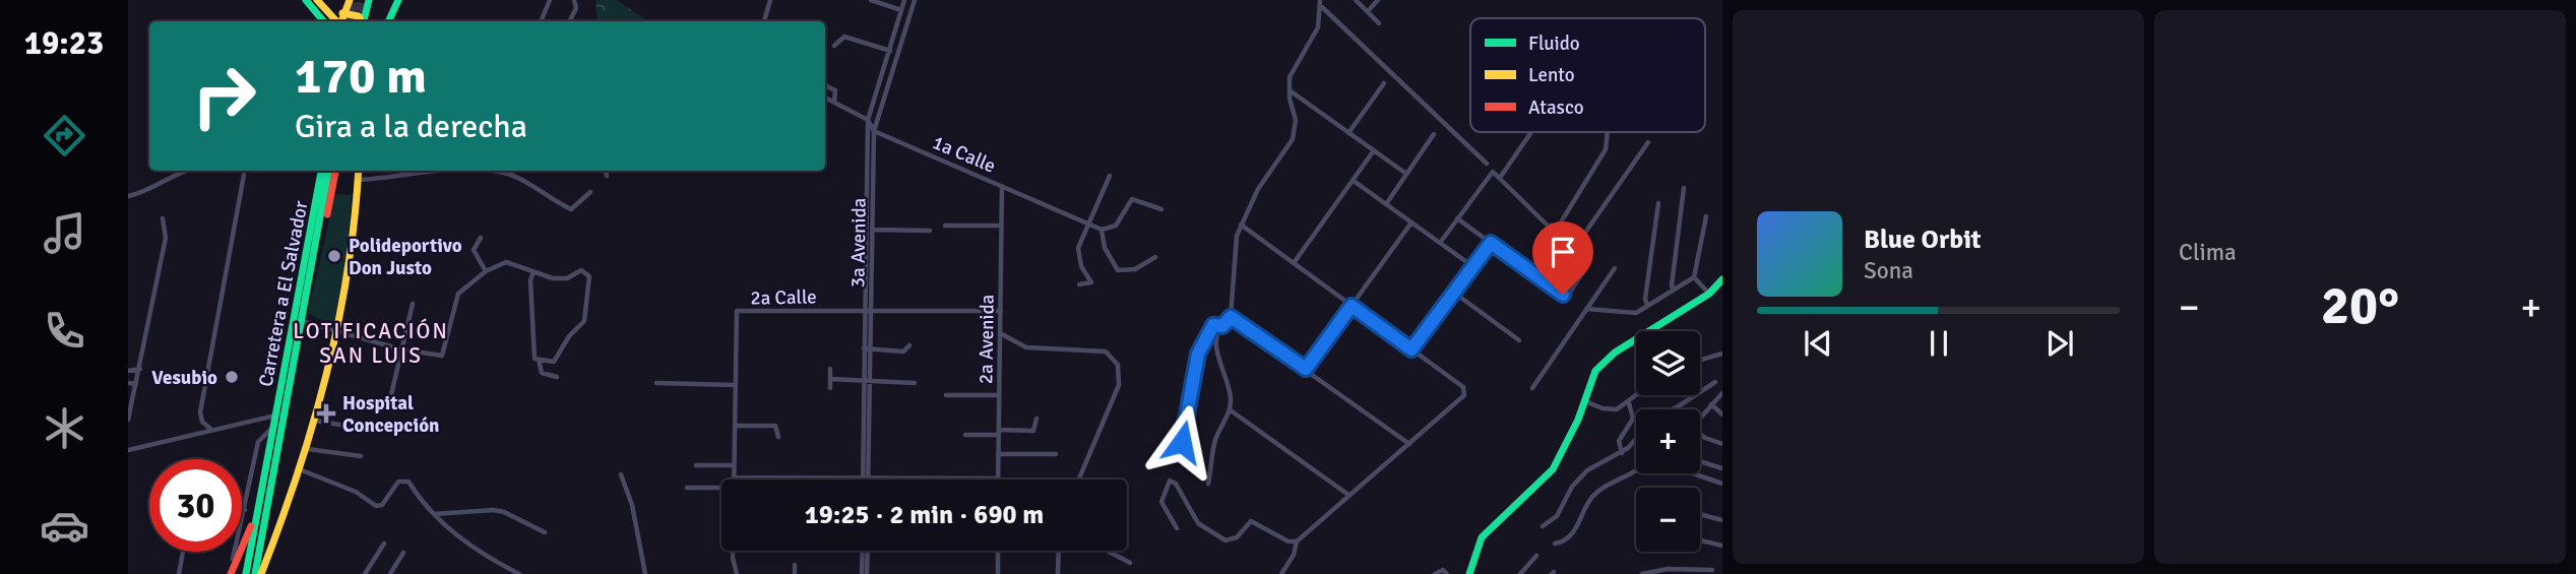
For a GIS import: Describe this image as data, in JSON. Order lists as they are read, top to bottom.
{
  "streets": {
    "main road": ["Carretera a El Salvador"],
    "street": [
      "1a Calle",
      "3a Avenida",
      "2a Calle",
      "2a Avenida"
    ]
  },
  "crossings": [
    ["1a Calle", "3a Avenida"],
    ["1a Calle", "2a Avenida"],
    ["3a Avenida", "2a Calle"],
    ["2a Calle", "2a Avenida"]
  ],
  "districts": ["LOTIFICACIÓN SAN LUIS"],
  "places": {
    "other": ["Polideportivo Don Justo", "Vesubio"],
    "health": ["Hospital Concepción"]
  },
  "legend": ["Fluido", "Lento", "Atasco"],
  "page": {
    "tabs": "19:23",
    "tile": "Clima",
    "turn": ["170 m", "Gira a la derecha"],
    "song": ["Blue Orbit", "Sona"],
    "heat": ["−", "20°", "+"],
    "map_buttons": ["+", "−"],
    "limit": "30",
    "trip": "19:25 · 2 min · 690 m"
  }
}
